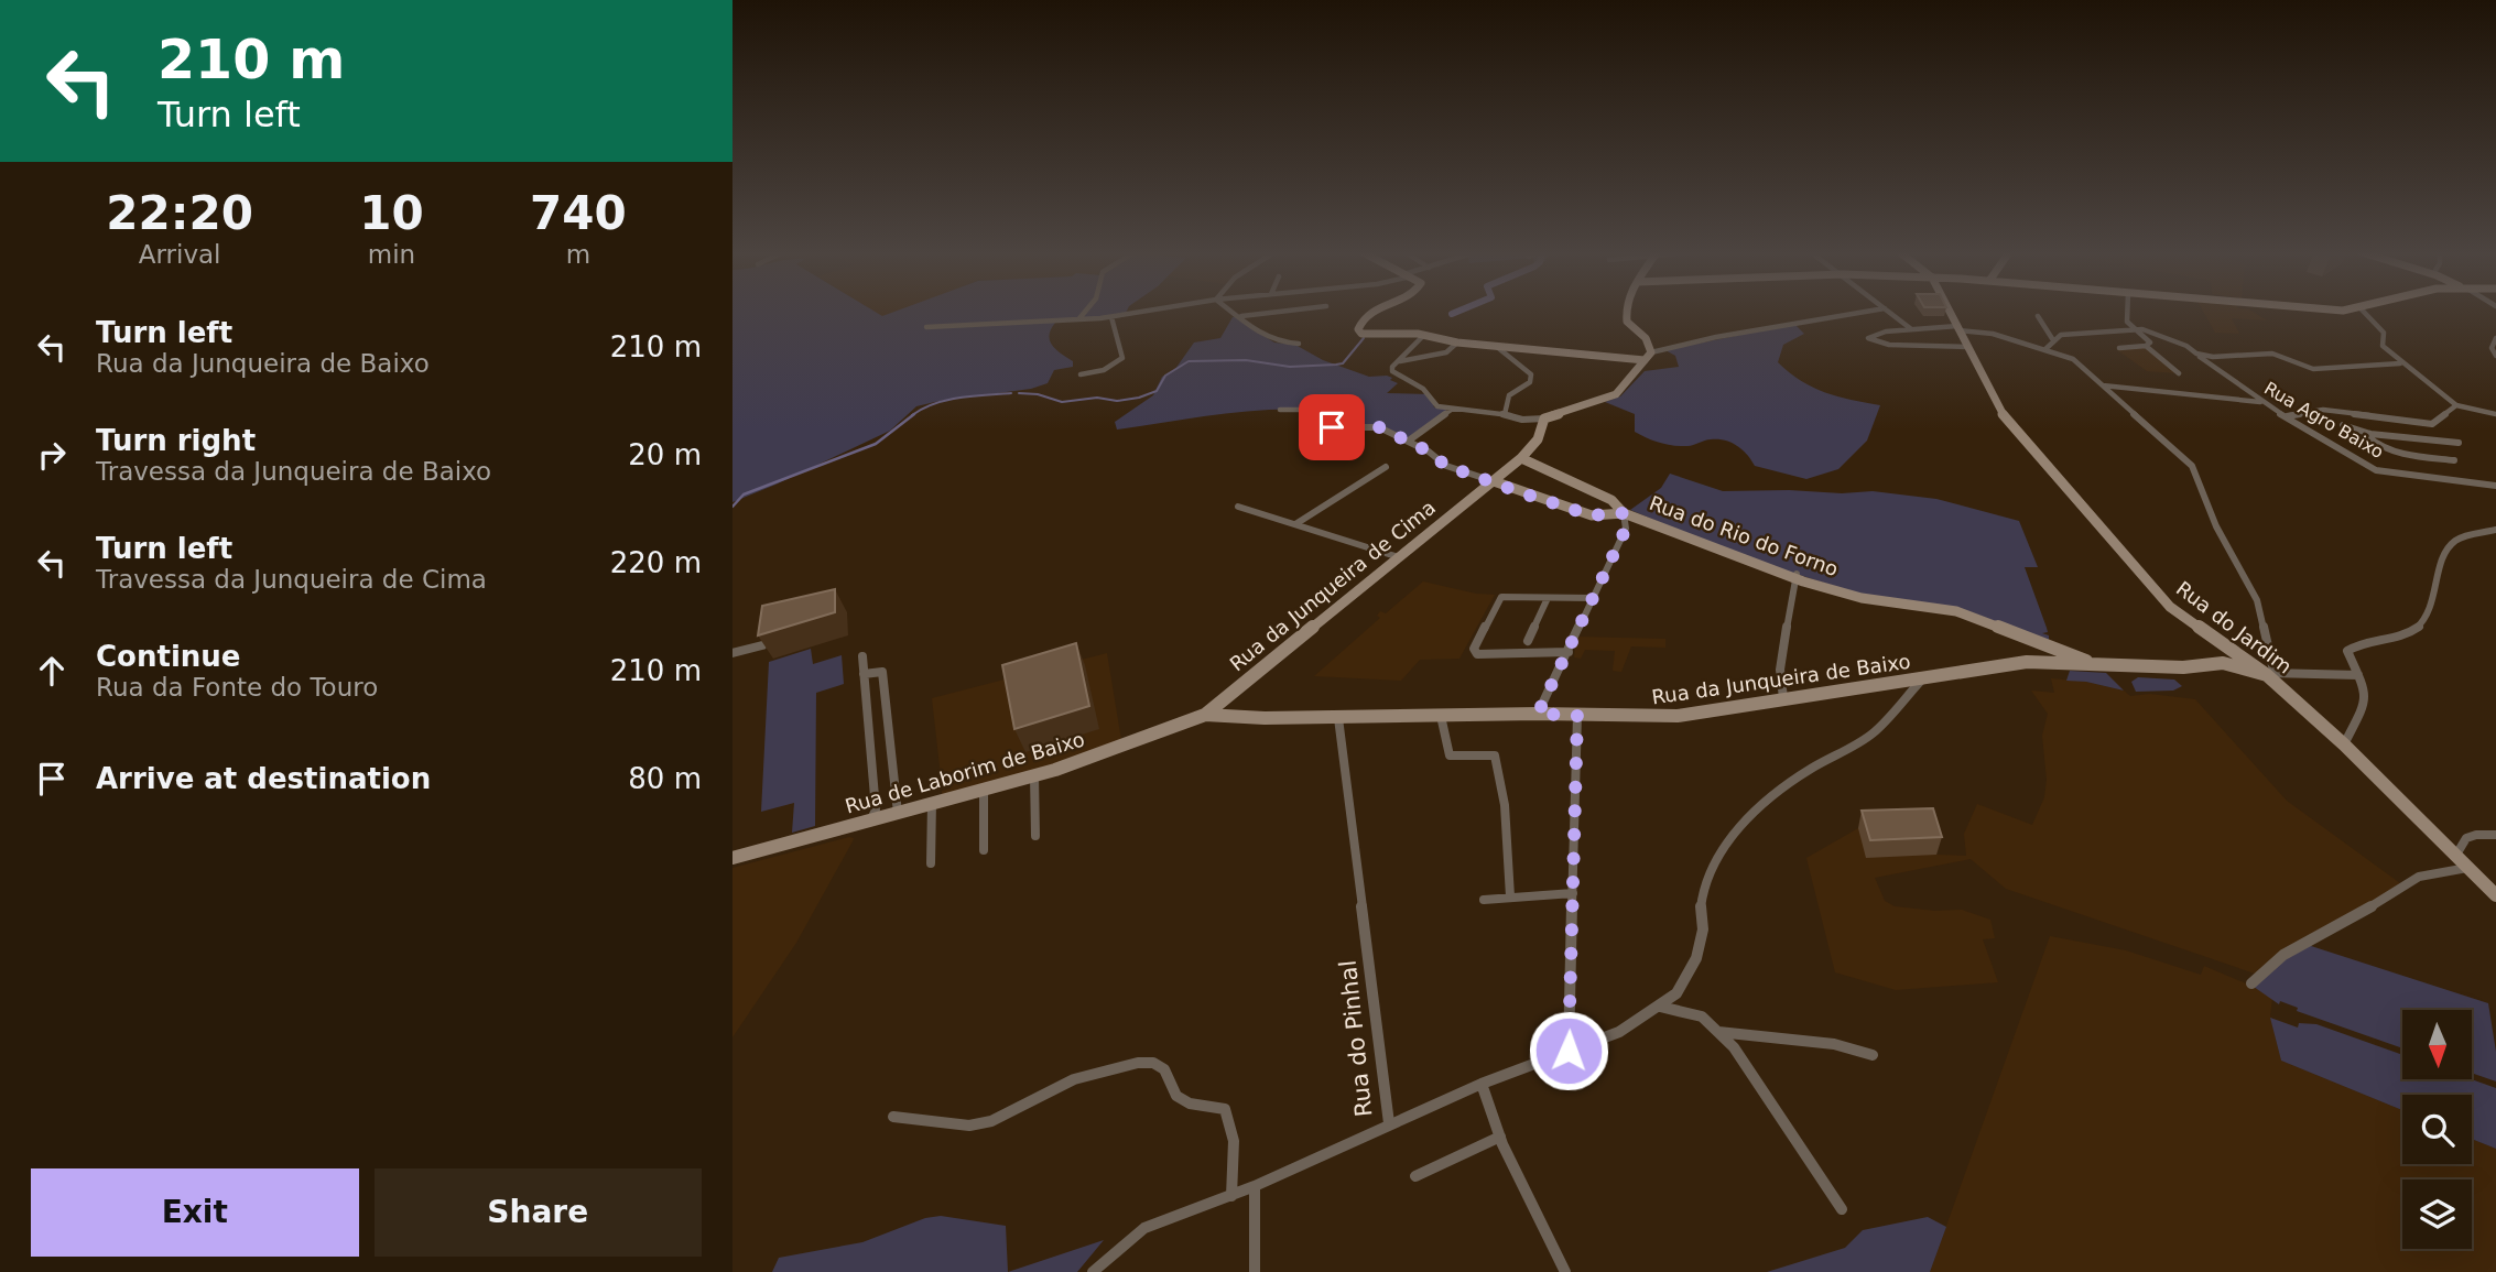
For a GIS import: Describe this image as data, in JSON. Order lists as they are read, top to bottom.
{
  "streets": {
    "main road": [
      "Rua do Rio do Forno",
      "Rua da Junqueira de Cima",
      "Rua do Jardim",
      "Rua da Junqueira de Baixo",
      "Rua de Laborim de Baixo"
    ],
    "street": ["Rua Agro Baixo", "Rua do Pinhal"]
  },
  "crossings": [
    ["Rua do Rio do Forno", "Rua da Junqueira de Cima"],
    ["Rua do Rio do Forno", "Rua da Junqueira de Baixo"],
    ["Rua da Junqueira de Cima", "Rua da Junqueira de Baixo"],
    ["Rua da Junqueira de Cima", "Rua de Laborim de Baixo"],
    ["Rua do Jardim", "Rua da Junqueira de Baixo"],
    ["Rua da Junqueira de Baixo", "Rua de Laborim de Baixo"],
    ["Rua da Junqueira de Baixo", "Rua do Pinhal"]
  ],
  "north": "bottom",
  "page": {
    "turn": ["210 m", "Turn left"],
    "eta": [
      "22:20",
      "Arrival",
      "10",
      "min",
      "740",
      "m"
    ],
    "list": [
      {
        "name": "Turn left",
        "note": "Rua da Junqueira de Baixo",
        "value": "210 m"
      },
      {
        "name": "Turn right",
        "note": "Travessa da Junqueira de Baixo",
        "value": "20 m"
      },
      {
        "name": "Turn left",
        "note": "Travessa da Junqueira de Cima",
        "value": "220 m"
      },
      {
        "name": "Continue",
        "note": "Rua da Fonte do Touro",
        "value": "210 m"
      },
      {
        "name": "Arrive at destination",
        "value": "80 m"
      }
    ],
    "buttons": ["Exit", "Share"]
  }
}
